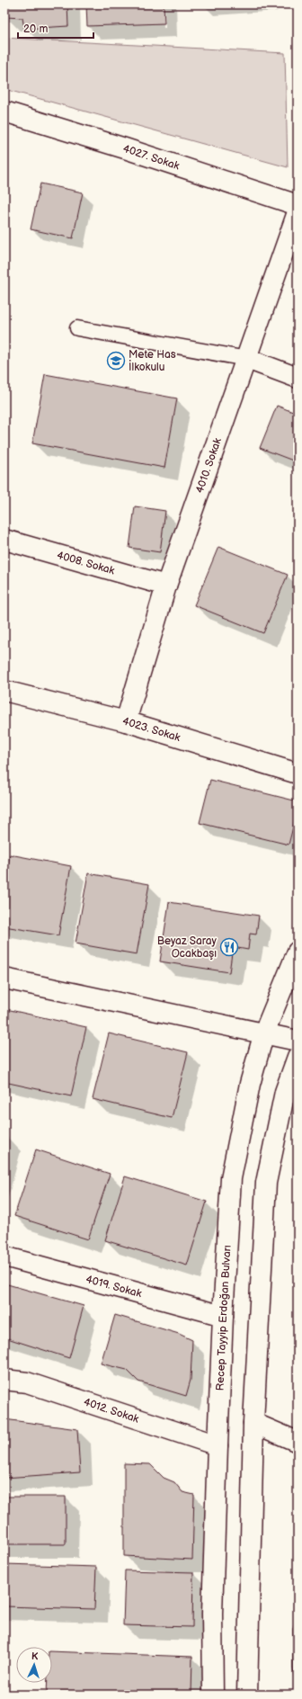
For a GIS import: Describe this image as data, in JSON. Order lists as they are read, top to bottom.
{
  "streets": {
    "street": [
      "4027. Sokak",
      "4010. Sokak",
      "4008. Sokak",
      "4023. Sokak",
      "4019. Sokak",
      "Recep Tayyip Erdoğan Bulvarı",
      "4012. Sokak"
    ]
  },
  "crossings": [
    ["4010. Sokak", "4008. Sokak"],
    ["4010. Sokak", "4023. Sokak"],
    ["4019. Sokak", "Recep Tayyip Erdoğan Bulvarı"],
    ["Recep Tayyip Erdoğan Bulvarı", "4012. Sokak"]
  ],
  "places": {
    "school or university": ["Mete Has İlkokulu"],
    "restaurant": ["Beyaz Saray Ocakbaşı"]
  },
  "scale_bar": "20 m",
  "north": "top"
}
